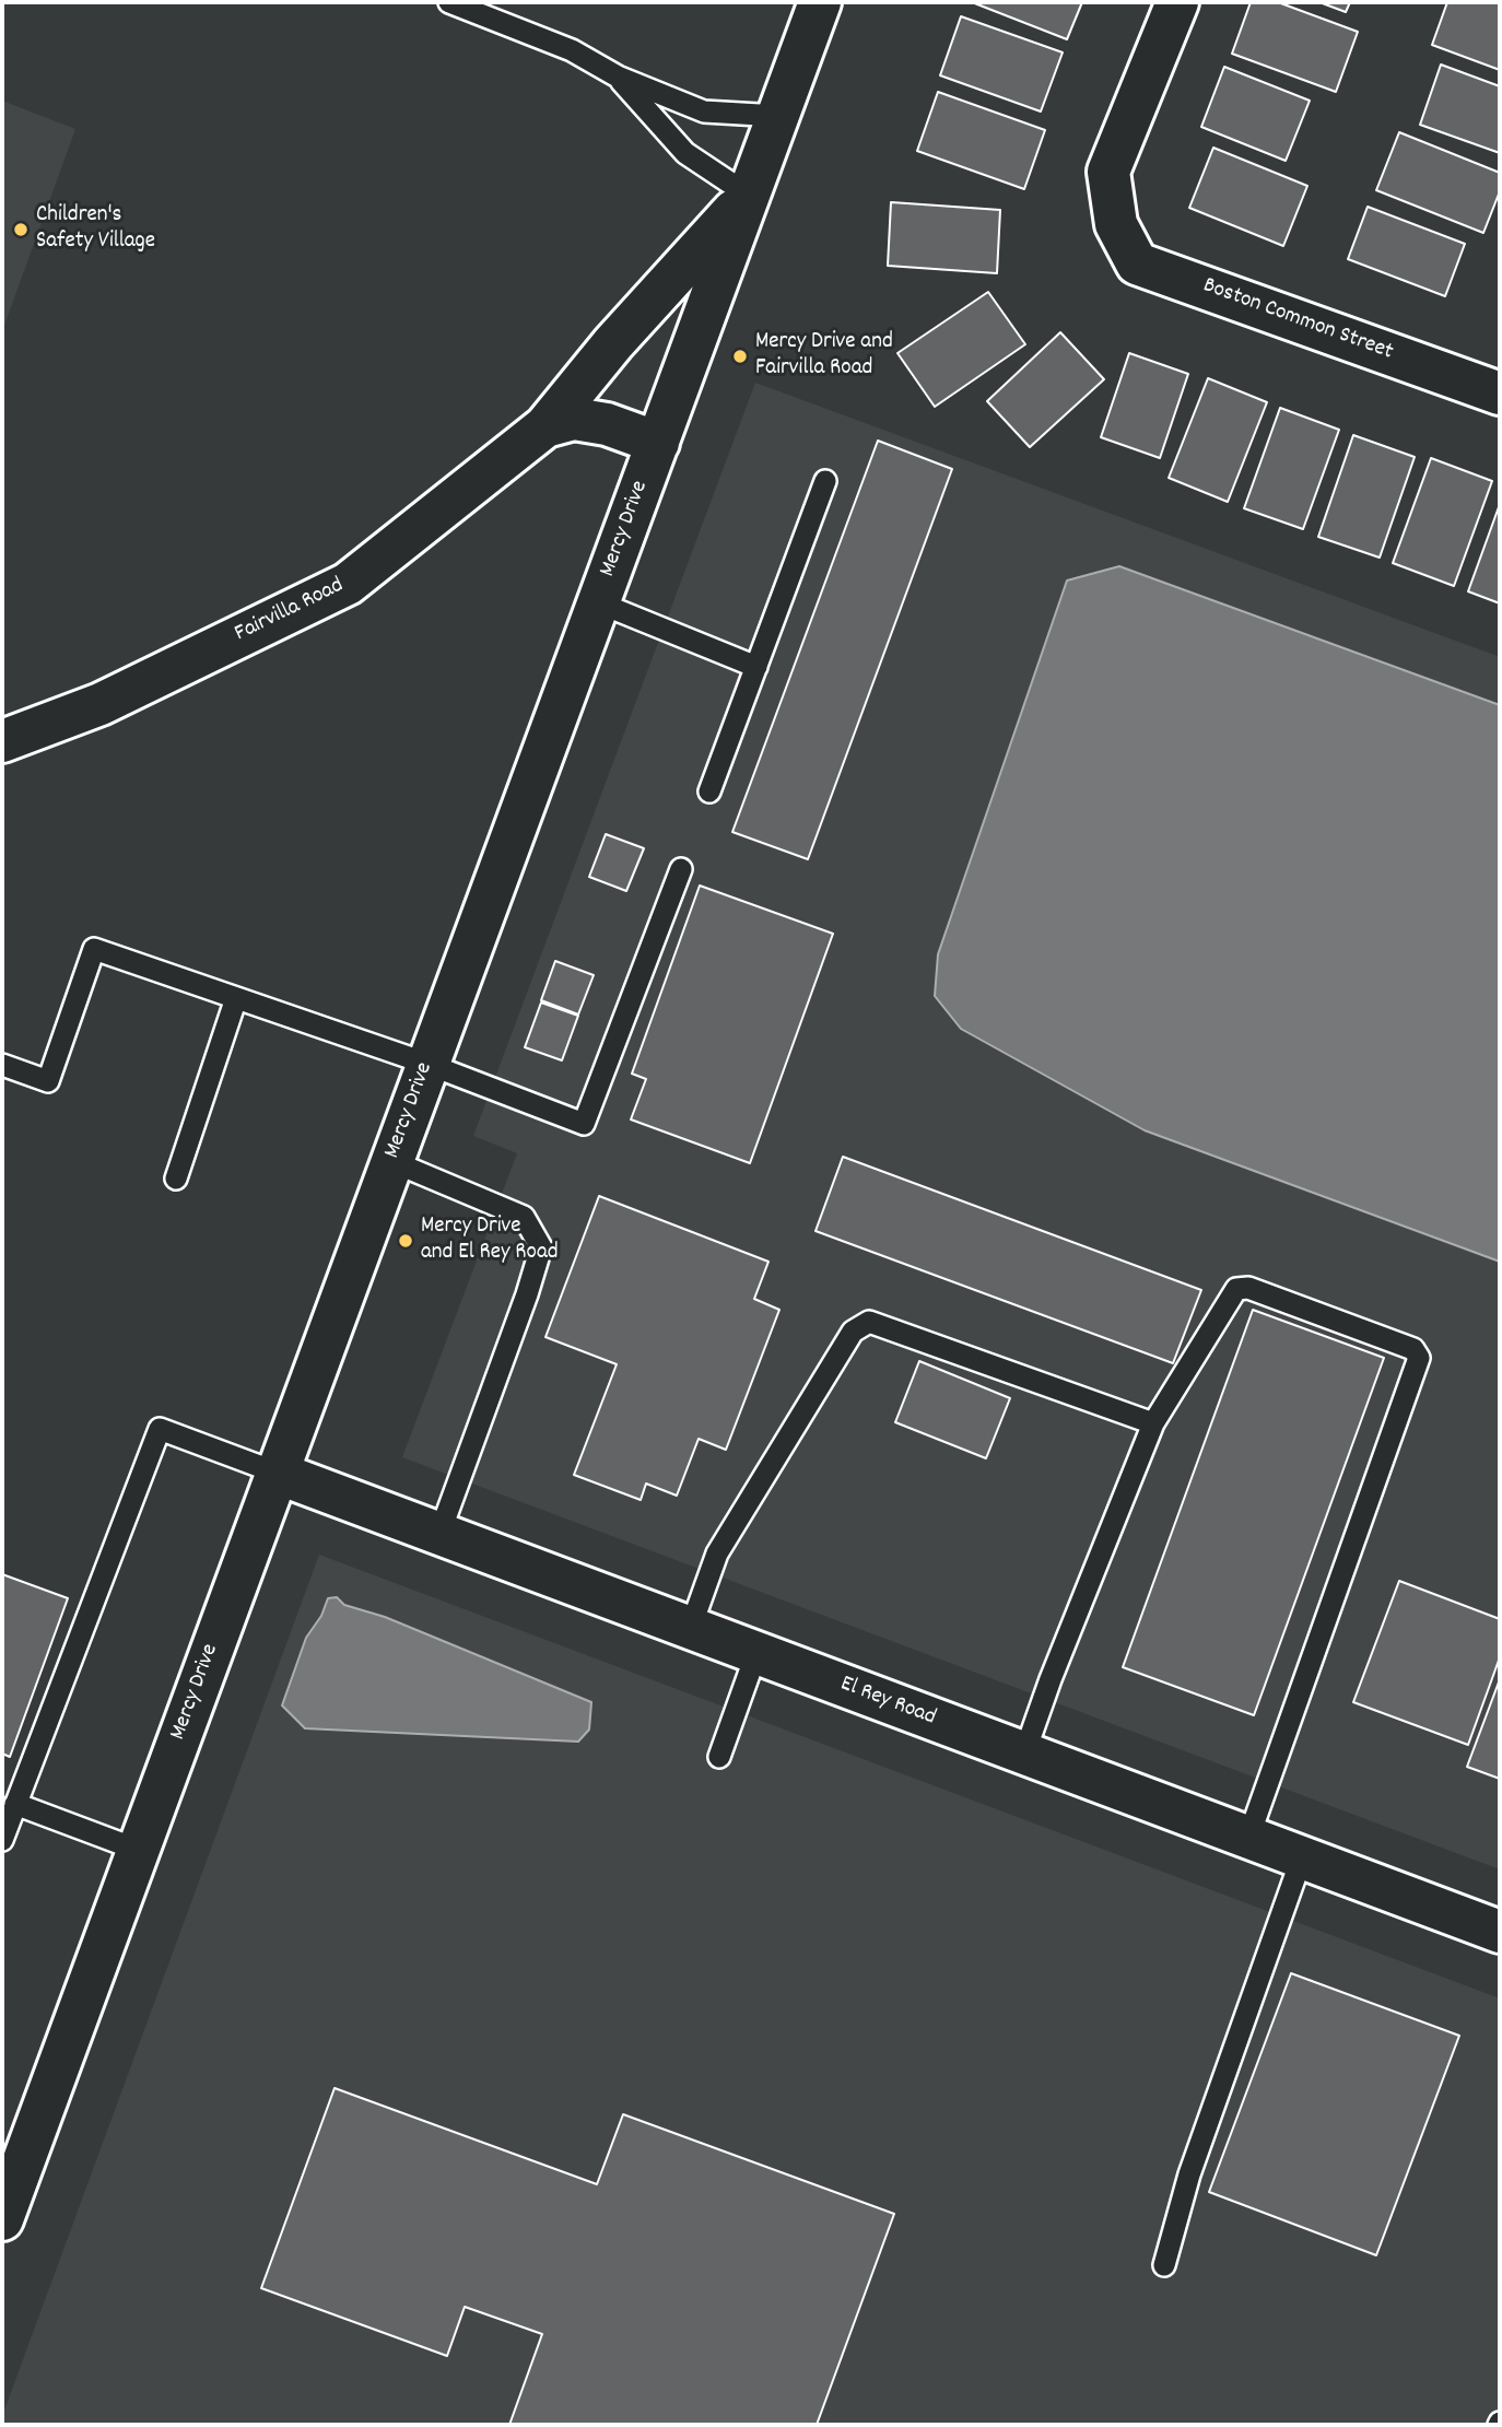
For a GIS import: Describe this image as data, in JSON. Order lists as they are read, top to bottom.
{
  "streets": {
    "street": [
      "Boston Common Street",
      "Mercy Drive",
      "Fairvilla Road",
      "El Rey Road"
    ]
  },
  "crossings": [
    ["Mercy Drive", "Fairvilla Road"],
    ["Mercy Drive", "El Rey Road"]
  ],
  "places": ["Children's Safety Village", "Mercy Drive and Fairvilla Road", "Mercy Drive and El Rey Road"]
}
